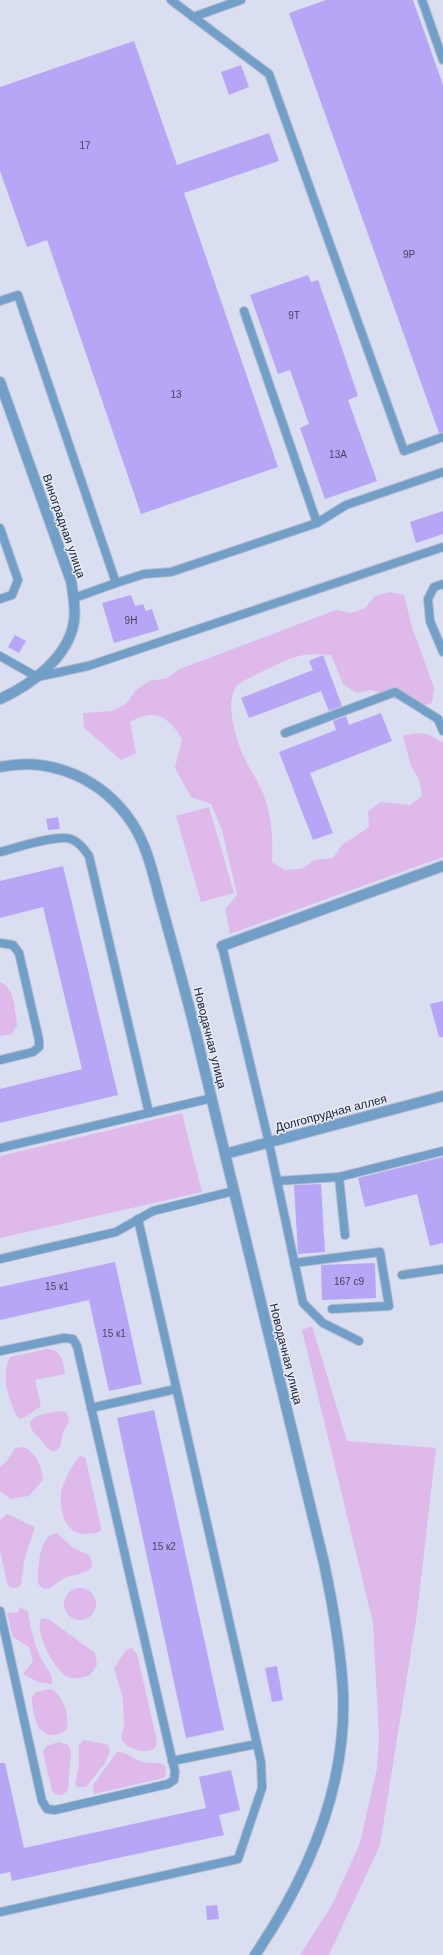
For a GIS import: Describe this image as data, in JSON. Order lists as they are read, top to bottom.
{
  "streets": {
    "street": ["Виноградная улица", "Новодачная улица", "Долгопрудная аллея"]
  },
  "crossings": [
    ["Новодачная улица", "Долгопрудная аллея"]
  ],
  "house_numbers": [
    "17",
    "9Р",
    "9Т",
    "13",
    "13А",
    "9Н",
    "167 с9",
    "15 к1",
    "15 к1",
    "15 к2"
  ]
}
